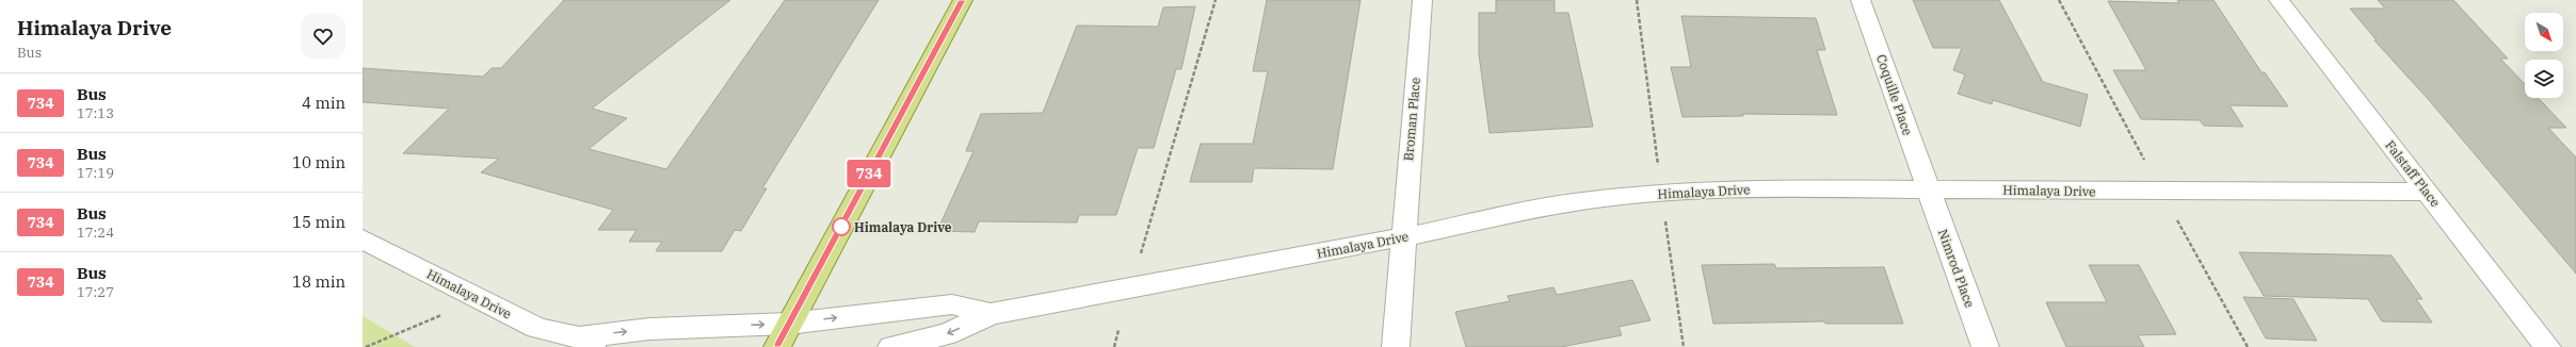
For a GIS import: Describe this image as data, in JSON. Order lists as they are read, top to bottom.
{
  "streets": {
    "street": [
      "Coquille Place",
      "Broman Place",
      "Falstaff Place",
      "Himalaya Drive",
      "Nimrod Place"
    ]
  },
  "crossings": [
    ["Coquille Place", "Himalaya Drive"],
    ["Coquille Place", "Nimrod Place"],
    ["Broman Place", "Himalaya Drive"],
    ["Falstaff Place", "Himalaya Drive"],
    ["Himalaya Drive", "Nimrod Place"]
  ],
  "places": ["Himalaya Drive"],
  "lines": ["bus line 734"],
  "north": "bottom right",
  "page": {
    "heading": ["Himalaya Drive", "Bus"],
    "on_map": "734",
    "list": [
      {
        "mark": "734",
        "name": "Bus",
        "note": "17:13",
        "value": "4 min"
      },
      {
        "mark": "734",
        "name": "Bus",
        "note": "17:19",
        "value": "10 min"
      },
      {
        "mark": "734",
        "name": "Bus",
        "note": "17:24",
        "value": "15 min"
      },
      {
        "mark": "734",
        "name": "Bus",
        "note": "17:27",
        "value": "18 min"
      }
    ]
  }
}
